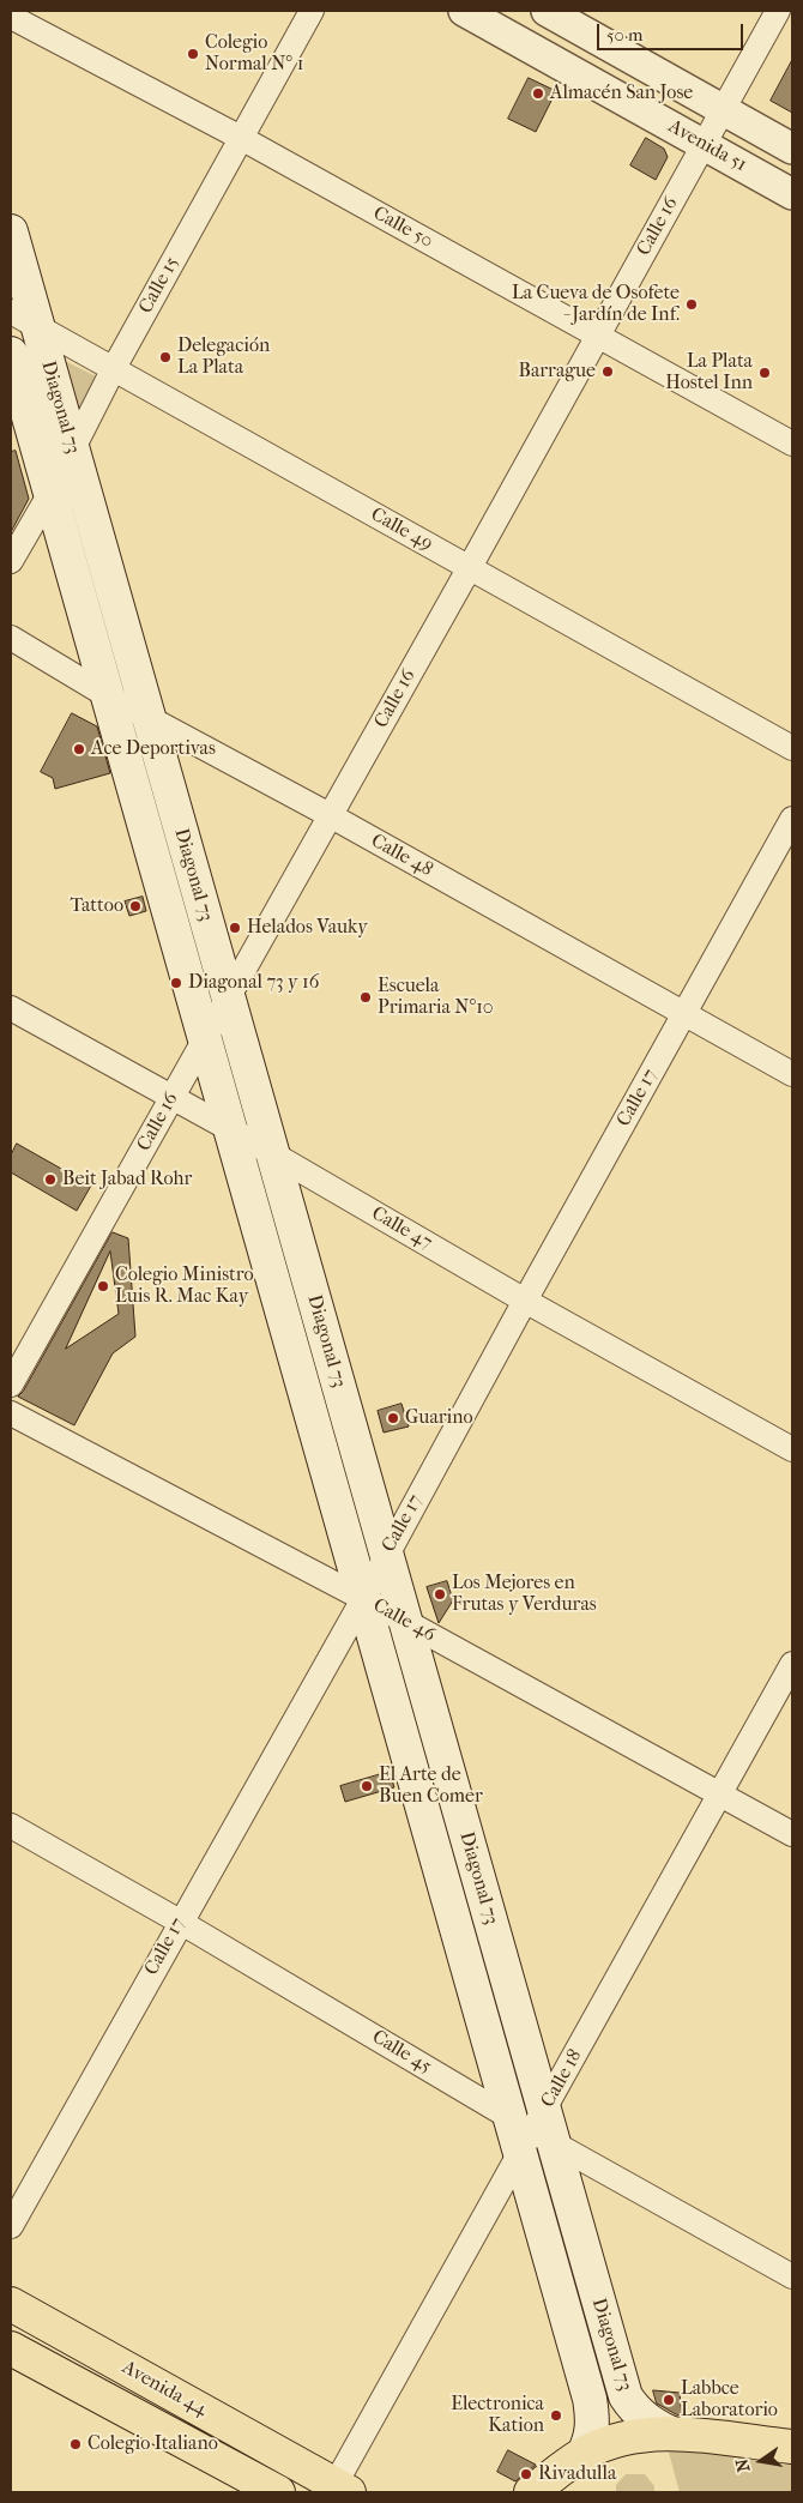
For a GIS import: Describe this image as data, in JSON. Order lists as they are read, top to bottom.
{
  "streets": {
    "main road": ["Diagonal 73", "Avenida 44"],
    "street": [
      "Avenida 51",
      "Calle 16",
      "Calle 50",
      "Calle 15",
      "Calle 49",
      "Calle 48",
      "Calle 17",
      "Calle 47",
      "Calle 46",
      "Calle 45",
      "Calle 18"
    ]
  },
  "crossings": [
    ["Avenida 51", "Calle 16"],
    ["Calle 16", "Calle 50"],
    ["Calle 16", "Diagonal 73"],
    ["Calle 16", "Calle 49"],
    ["Calle 16", "Calle 48"],
    ["Calle 16", "Calle 47"],
    ["Calle 50", "Calle 15"],
    ["Calle 15", "Diagonal 73"],
    ["Calle 15", "Calle 49"],
    ["Diagonal 73", "Calle 49"],
    ["Diagonal 73", "Calle 48"],
    ["Diagonal 73", "Calle 17"],
    ["Diagonal 73", "Calle 47"],
    ["Diagonal 73", "Calle 46"],
    ["Diagonal 73", "Calle 45"],
    ["Diagonal 73", "Calle 18"],
    ["Calle 48", "Calle 17"],
    ["Calle 17", "Calle 47"],
    ["Calle 17", "Calle 46"],
    ["Calle 17", "Calle 45"],
    ["Calle 46", "Calle 18"],
    ["Calle 45", "Calle 18"],
    ["Calle 18", "Avenida 44"]
  ],
  "places": [
    "Colegio Normal N° 1",
    "Almacén San Jose",
    "La Cueva de Osofete - Jardín de Inf.",
    "Delegación La Plata",
    "Barrague",
    "La Plata Hostel Inn",
    "Ace Deportivas",
    "Tattoo",
    "Helados Vauky",
    "Diagonal 73 y 16",
    "Escuela Primaria N°10",
    "Beit Jabad Rohr",
    "Colegio Ministro Luis R. Mac Kay",
    "Guarino",
    "Los Mejores en Frutas y Verduras",
    "El Arte de Buen Comer",
    "Labbce Laboratorio",
    "Electronica Kation",
    "Colegio Italiano",
    "Rivadulla"
  ],
  "scale_bar": "50 m",
  "north": "left"
}
